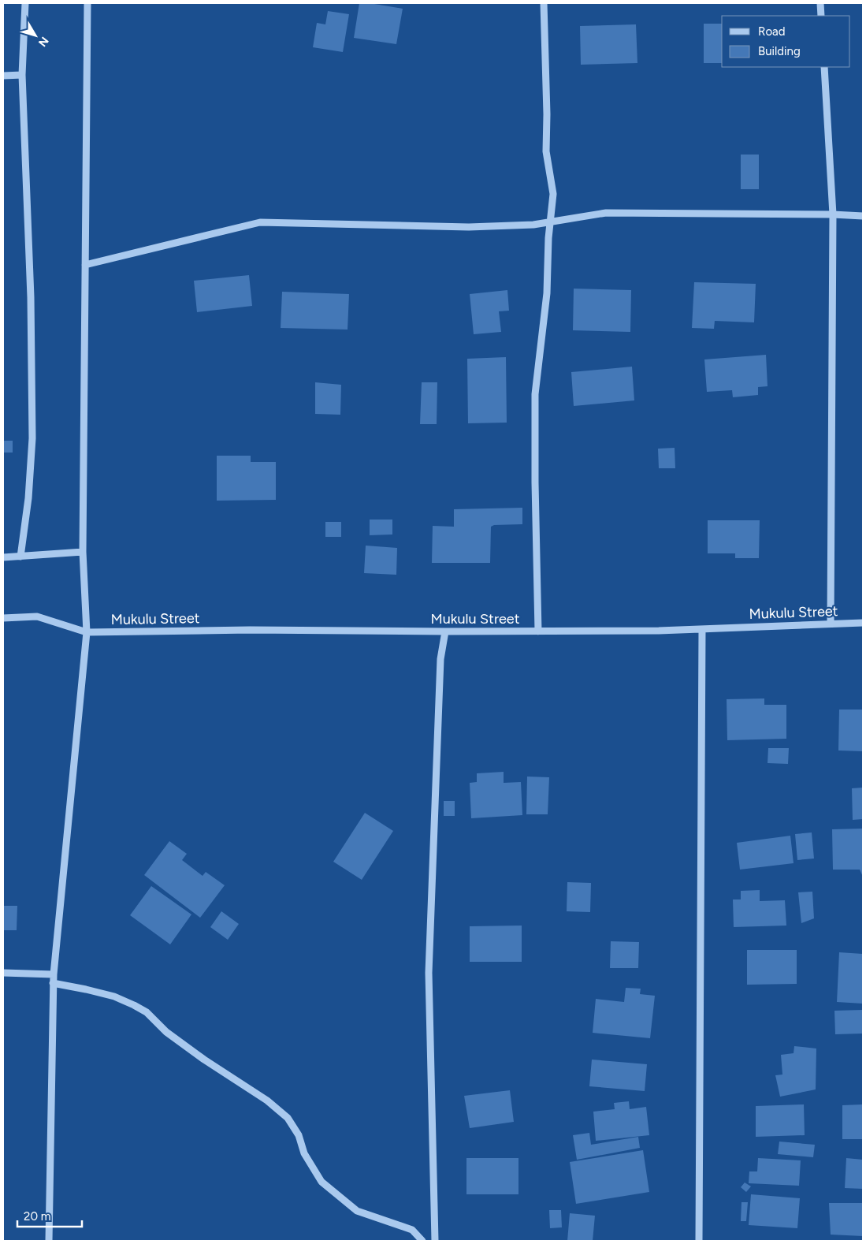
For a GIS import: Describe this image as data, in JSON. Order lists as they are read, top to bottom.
{
  "streets": {
    "street": ["Mukulu Street"]
  },
  "legend": ["Road", "Building"],
  "scale_bar": "20 m",
  "north": "bottom right"
}
